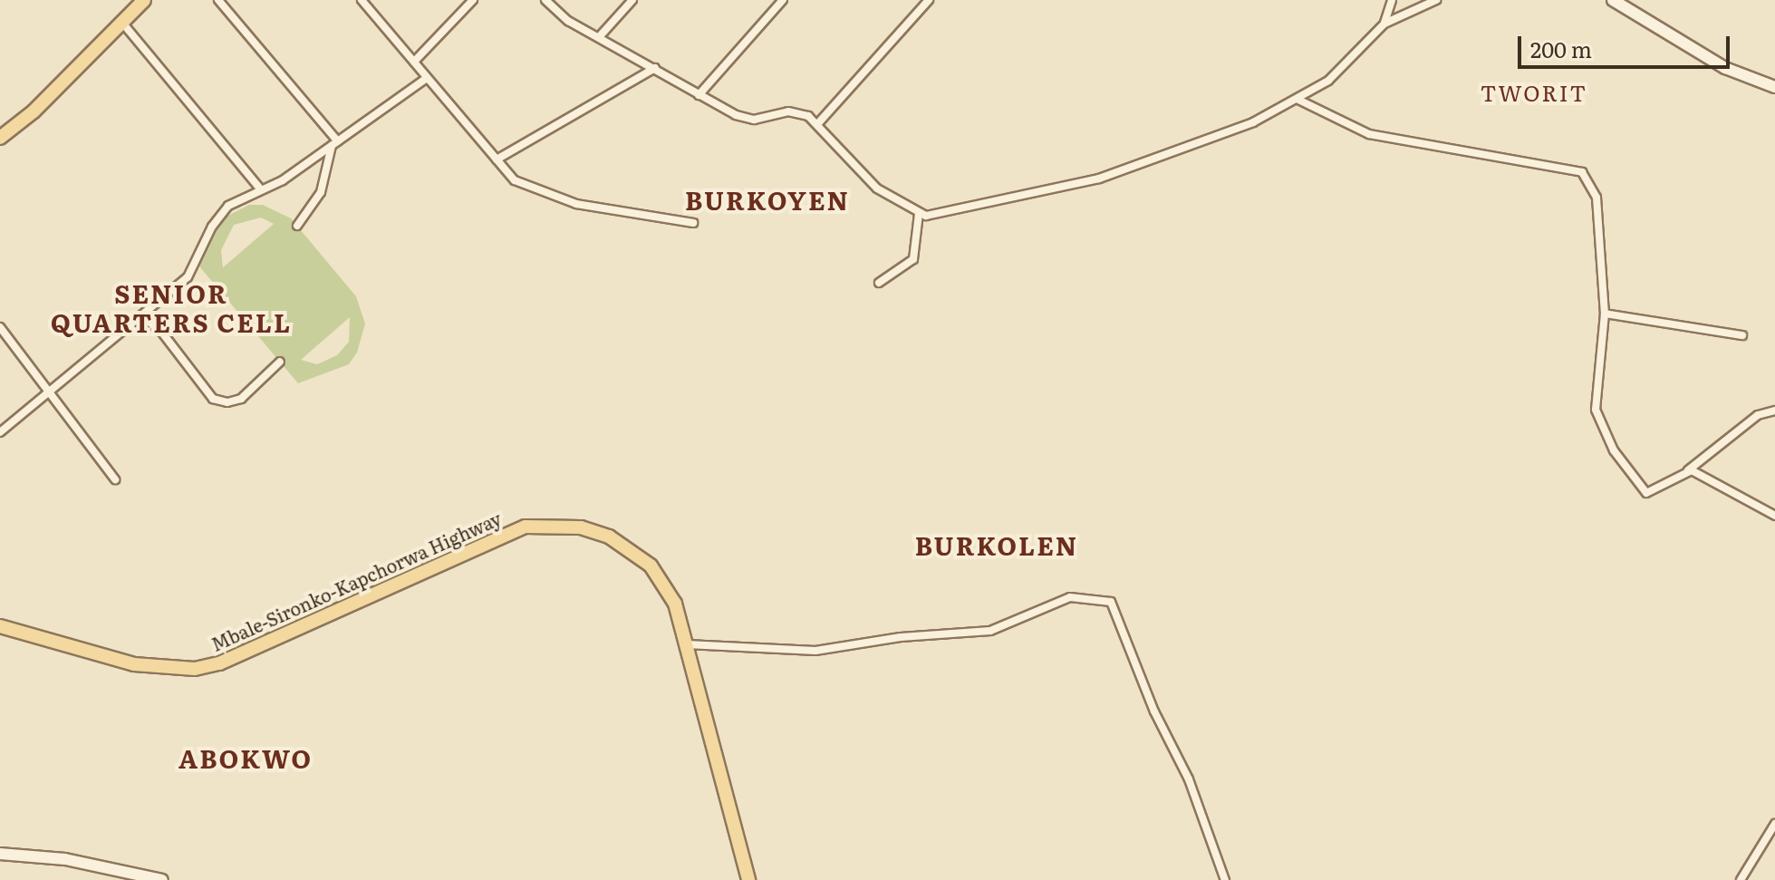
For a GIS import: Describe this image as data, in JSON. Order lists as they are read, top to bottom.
{
  "streets": {
    "main road": ["Mbale-Sironko-Kapchorwa Highway"]
  },
  "districts": [
    "TWORIT",
    "BURKOYEN",
    "SENIOR QUARTERS CELL",
    "BURKOLEN",
    "ABOKWO"
  ],
  "scale_bar": "200 m"
}
